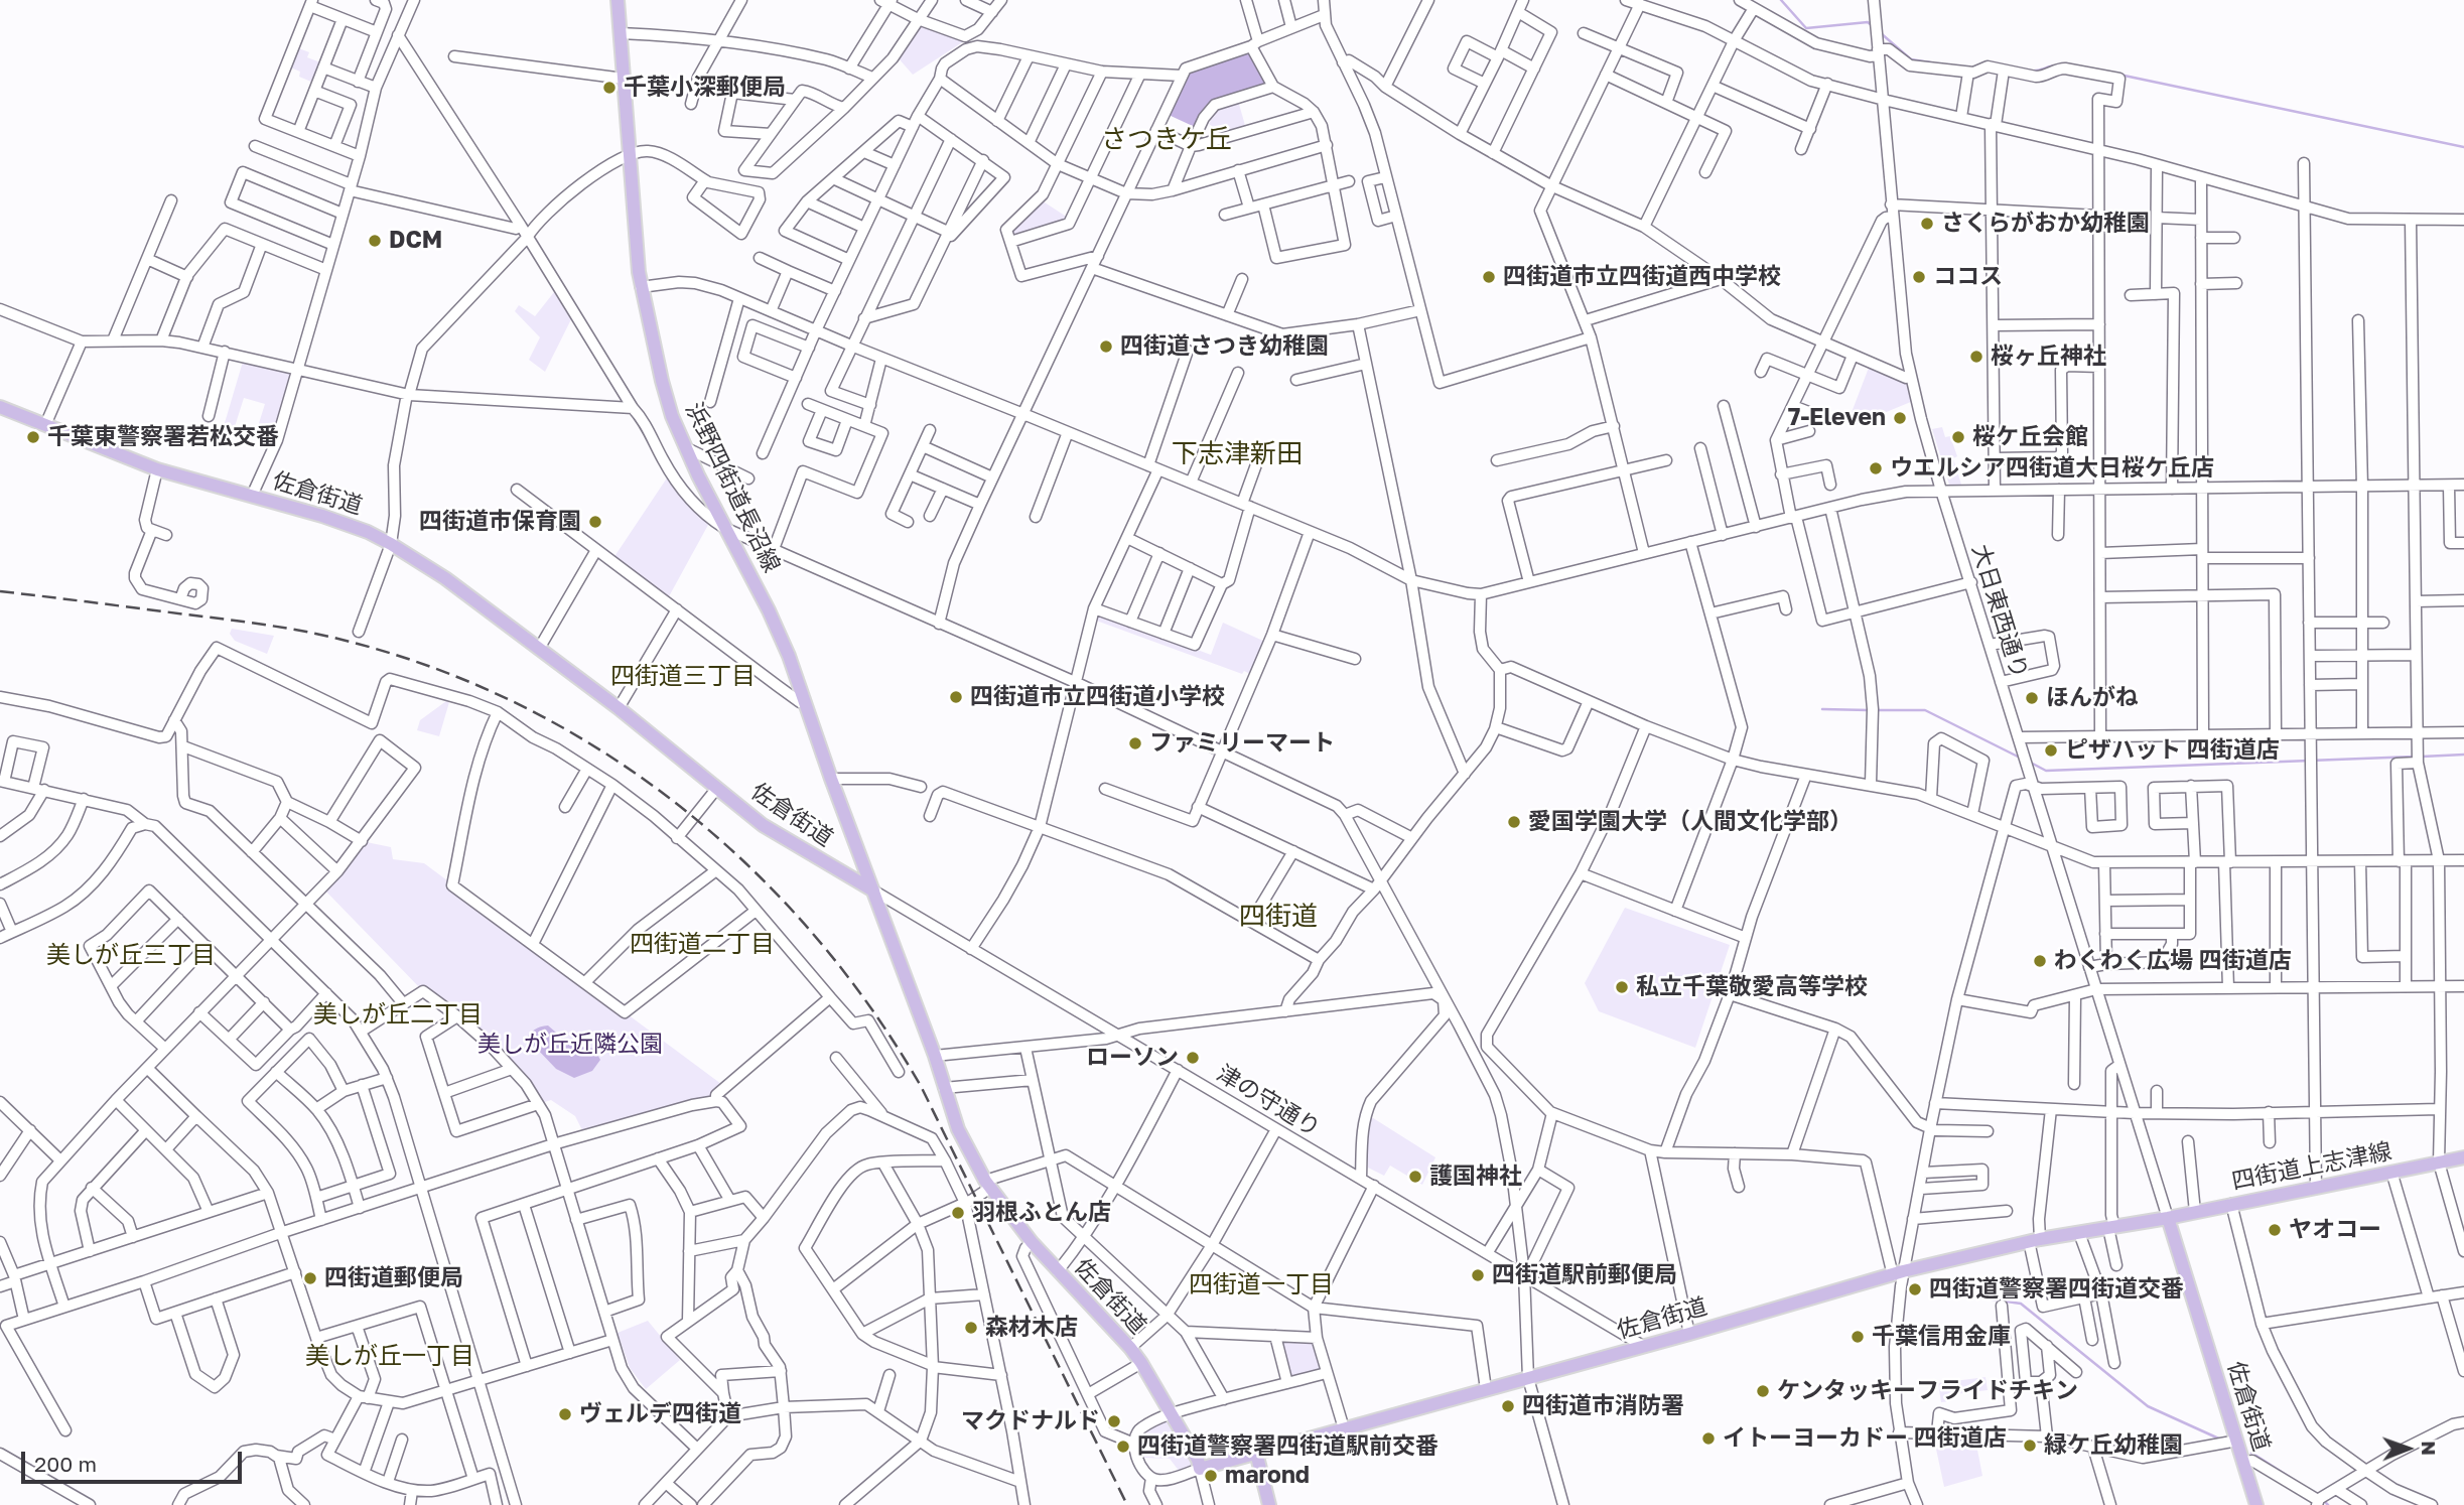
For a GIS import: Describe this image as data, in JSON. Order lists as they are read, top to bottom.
{
  "streets": {
    "main road": ["浜野四街道長沼線", "佐倉街道", "四街道上志津線"],
    "street": ["大日東西通り", "津の守通り"]
  },
  "crossings": [
    ["浜野四街道長沼線", "佐倉街道"],
    ["浜野四街道長沼線", "津の守通り"],
    ["佐倉街道", "大日東西通り"],
    ["佐倉街道", "津の守通り"],
    ["佐倉街道", "四街道上志津線"],
    ["大日東西通り", "四街道上志津線"]
  ],
  "districts": [
    "さつきケ丘",
    "下志津新田",
    "四街道三丁目",
    "四街道",
    "四街道二丁目",
    "美しが丘三丁目",
    "美しが丘二丁目",
    "四街道一丁目",
    "美しが丘一丁目"
  ],
  "parks": ["美しが丘近隣公園"],
  "places": [
    "千葉小深郵便局",
    "さくらがおか幼稚園",
    "DCM",
    "四街道市立四街道西中学校",
    "ココス",
    "四街道さつき幼稚園",
    "桜ヶ丘神社",
    "7-Eleven",
    "千葉東警察署若松交番",
    "桜ケ丘会館",
    "ウエルシア四街道大日桜ケ丘店",
    "四街道市保育園",
    "四街道市立四街道小学校",
    "ほんがね",
    "ファミリーマート",
    "ピザハット 四街道店",
    "愛国学園大学（人間文化学部）",
    "わくわく広場 四街道店",
    "私立千葉敬愛高等学校",
    "ローソン",
    "護国神社",
    "羽根ふとん店",
    "ヤオコー",
    "四街道駅前郵便局",
    "四街道郵便局",
    "四街道警察署四街道交番",
    "森材木店",
    "千葉信用金庫",
    "ケンタッキーフライドチキン",
    "四街道市消防署",
    "ヴェルデ四街道",
    "マクドナルド",
    "イトーヨーカドー 四街道店",
    "緑ケ丘幼稚園",
    "四街道警察署四街道駅前交番",
    "marond"
  ],
  "scale_bar": "200 m",
  "north": "right"
}
